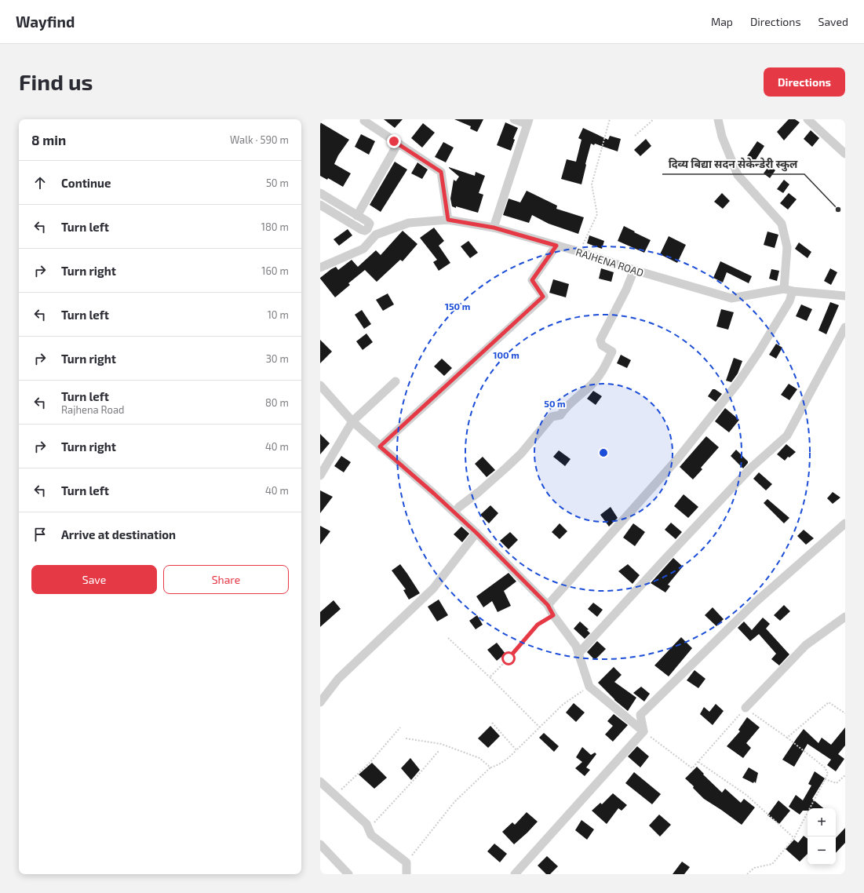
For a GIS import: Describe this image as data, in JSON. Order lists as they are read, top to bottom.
{
  "streets": {
    "street": ["RAJHENA ROAD"]
  },
  "places": ["दिव्य बिद्या सदन सेकेन्डेरी स्कुल"],
  "page": {
    "header": "Wayfind",
    "nav": ["Map", "Directions", "Saved"],
    "buttons": [
      "Directions",
      ["Save", "Share"]
    ],
    "title": "Find us",
    "heading": ["8 min", "Walk · 590 m"],
    "list": [
      ["Continue", "50 m"],
      ["Turn left", "180 m"],
      ["Turn right", "160 m"],
      ["Turn left", "10 m"],
      ["Turn right", "30 m"],
      ["Turn left", "Rajhena Road", "80 m"],
      ["Turn right", "40 m"],
      ["Turn left", "40 m"],
      "Arrive at destination"
    ],
    "map_buttons": ["+", "−"]
  },
  "rings": ["150 m", "100 m", "50 m"]
}
